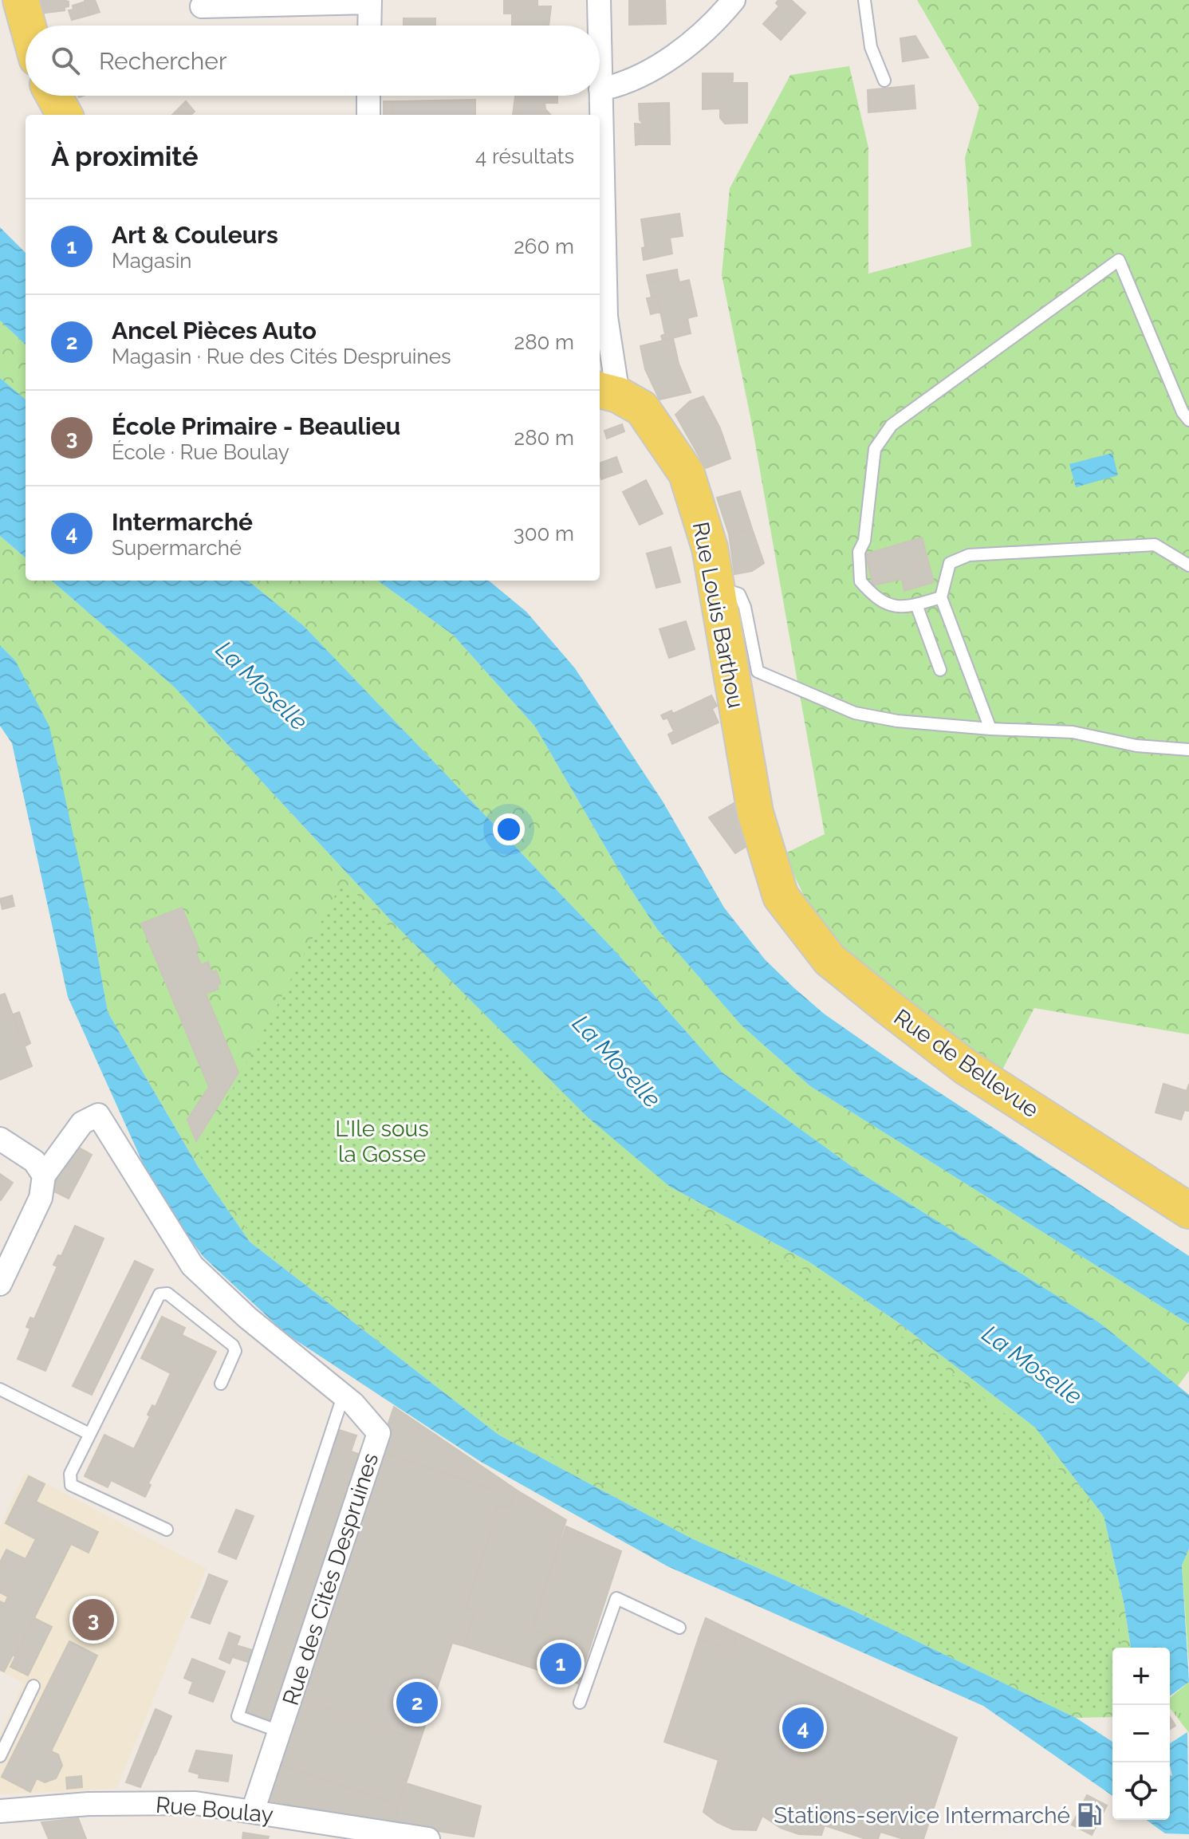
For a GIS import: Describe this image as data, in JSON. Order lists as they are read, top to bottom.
{
  "streets": {
    "main road": ["Rue Louis Barthou", "Rue de Bellevue"],
    "street": ["Rue des Cités Despruines", "Rue Boulay"]
  },
  "crossings": [
    ["Rue Louis Barthou", "Rue de Bellevue"],
    ["Rue des Cités Despruines", "Rue Boulay"]
  ],
  "water": ["La Moselle"],
  "parks": ["L'Ile sous la Gosse"],
  "places": {
    "fuel station": ["Stations-service Intermarché"]
  },
  "page": {
    "search": "Rechercher",
    "heading": ["À proximité", "4 résultats"],
    "list": [
      {
        "mark": "1",
        "name": "Art & Couleurs",
        "note": "Magasin",
        "value": "260 m"
      },
      {
        "mark": "2",
        "name": "Ancel Pièces Auto",
        "note": "Magasin · Rue des Cités Despruines",
        "value": "280 m"
      },
      {
        "mark": "3",
        "name": "École Primaire - Beaulieu",
        "note": "École · Rue Boulay",
        "value": "280 m"
      },
      {
        "mark": "4",
        "name": "Intermarché",
        "note": "Supermarché",
        "value": "300 m"
      }
    ],
    "pins": [
      "3",
      "1",
      "2",
      "4"
    ],
    "map_buttons": ["+", "−"]
  }
}
